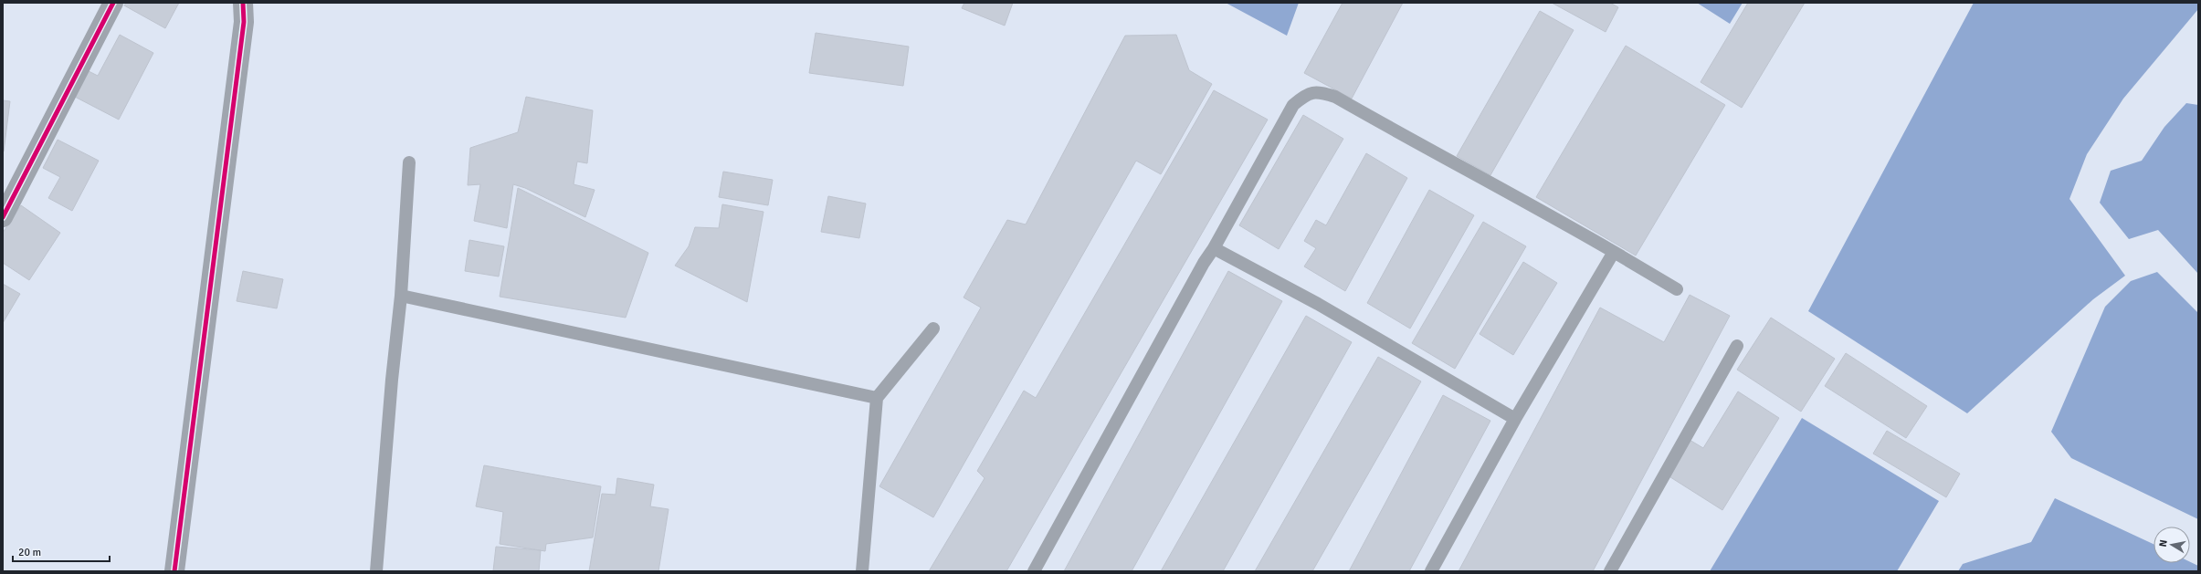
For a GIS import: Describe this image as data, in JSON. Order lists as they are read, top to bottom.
{
  "scale_bar": "20 m",
  "north": "left"
}
